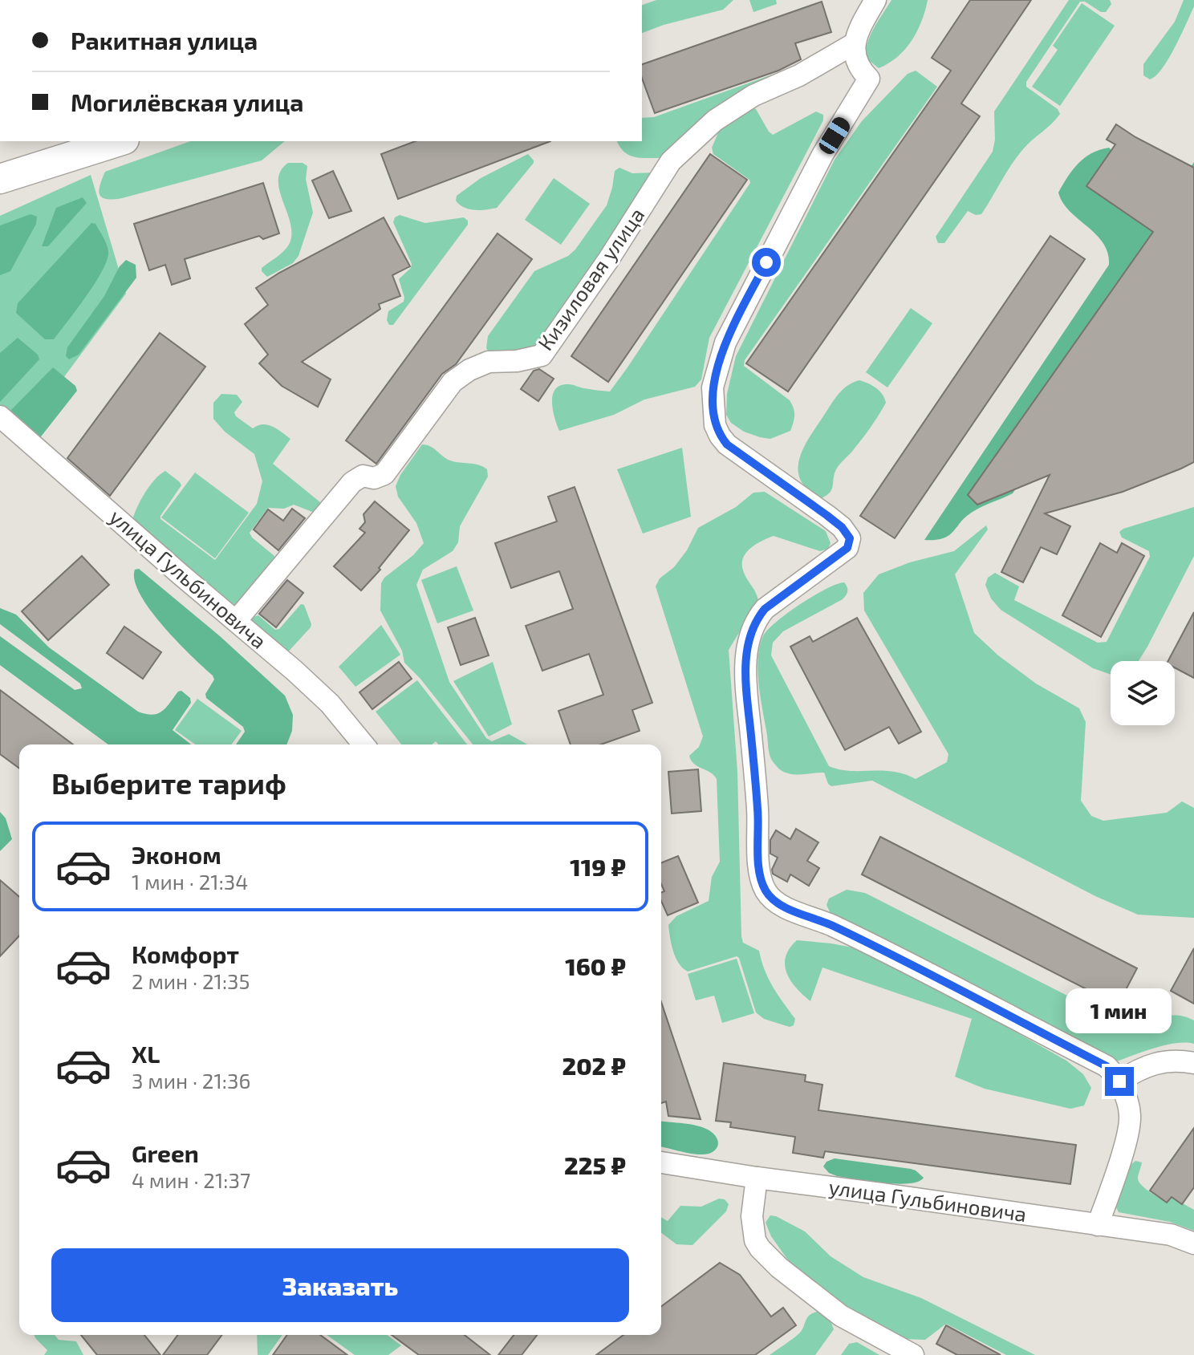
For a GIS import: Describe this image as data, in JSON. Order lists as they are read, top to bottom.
{
  "streets": {
    "street": ["Кизиловая улица", "улица Гульбиновича"]
  },
  "crossings": [
    ["Кизиловая улица", "улица Гульбиновича"]
  ],
  "page": {
    "banner": ["Ракитная улица", "Могилёвская улица"],
    "heading": "Выберите тариф",
    "list": [
      {
        "name": "Эконом",
        "note": "1 мин · 21:34",
        "value": "119 ₽"
      },
      {
        "name": "Комфорт",
        "note": "2 мин · 21:35",
        "value": "160 ₽"
      },
      {
        "name": "XL",
        "note": "3 мин · 21:36",
        "value": "202 ₽"
      },
      {
        "name": "Green",
        "note": "4 мин · 21:37",
        "value": "225 ₽"
      }
    ],
    "bubble": "1 мин",
    "buttons": "Заказать"
  }
}
